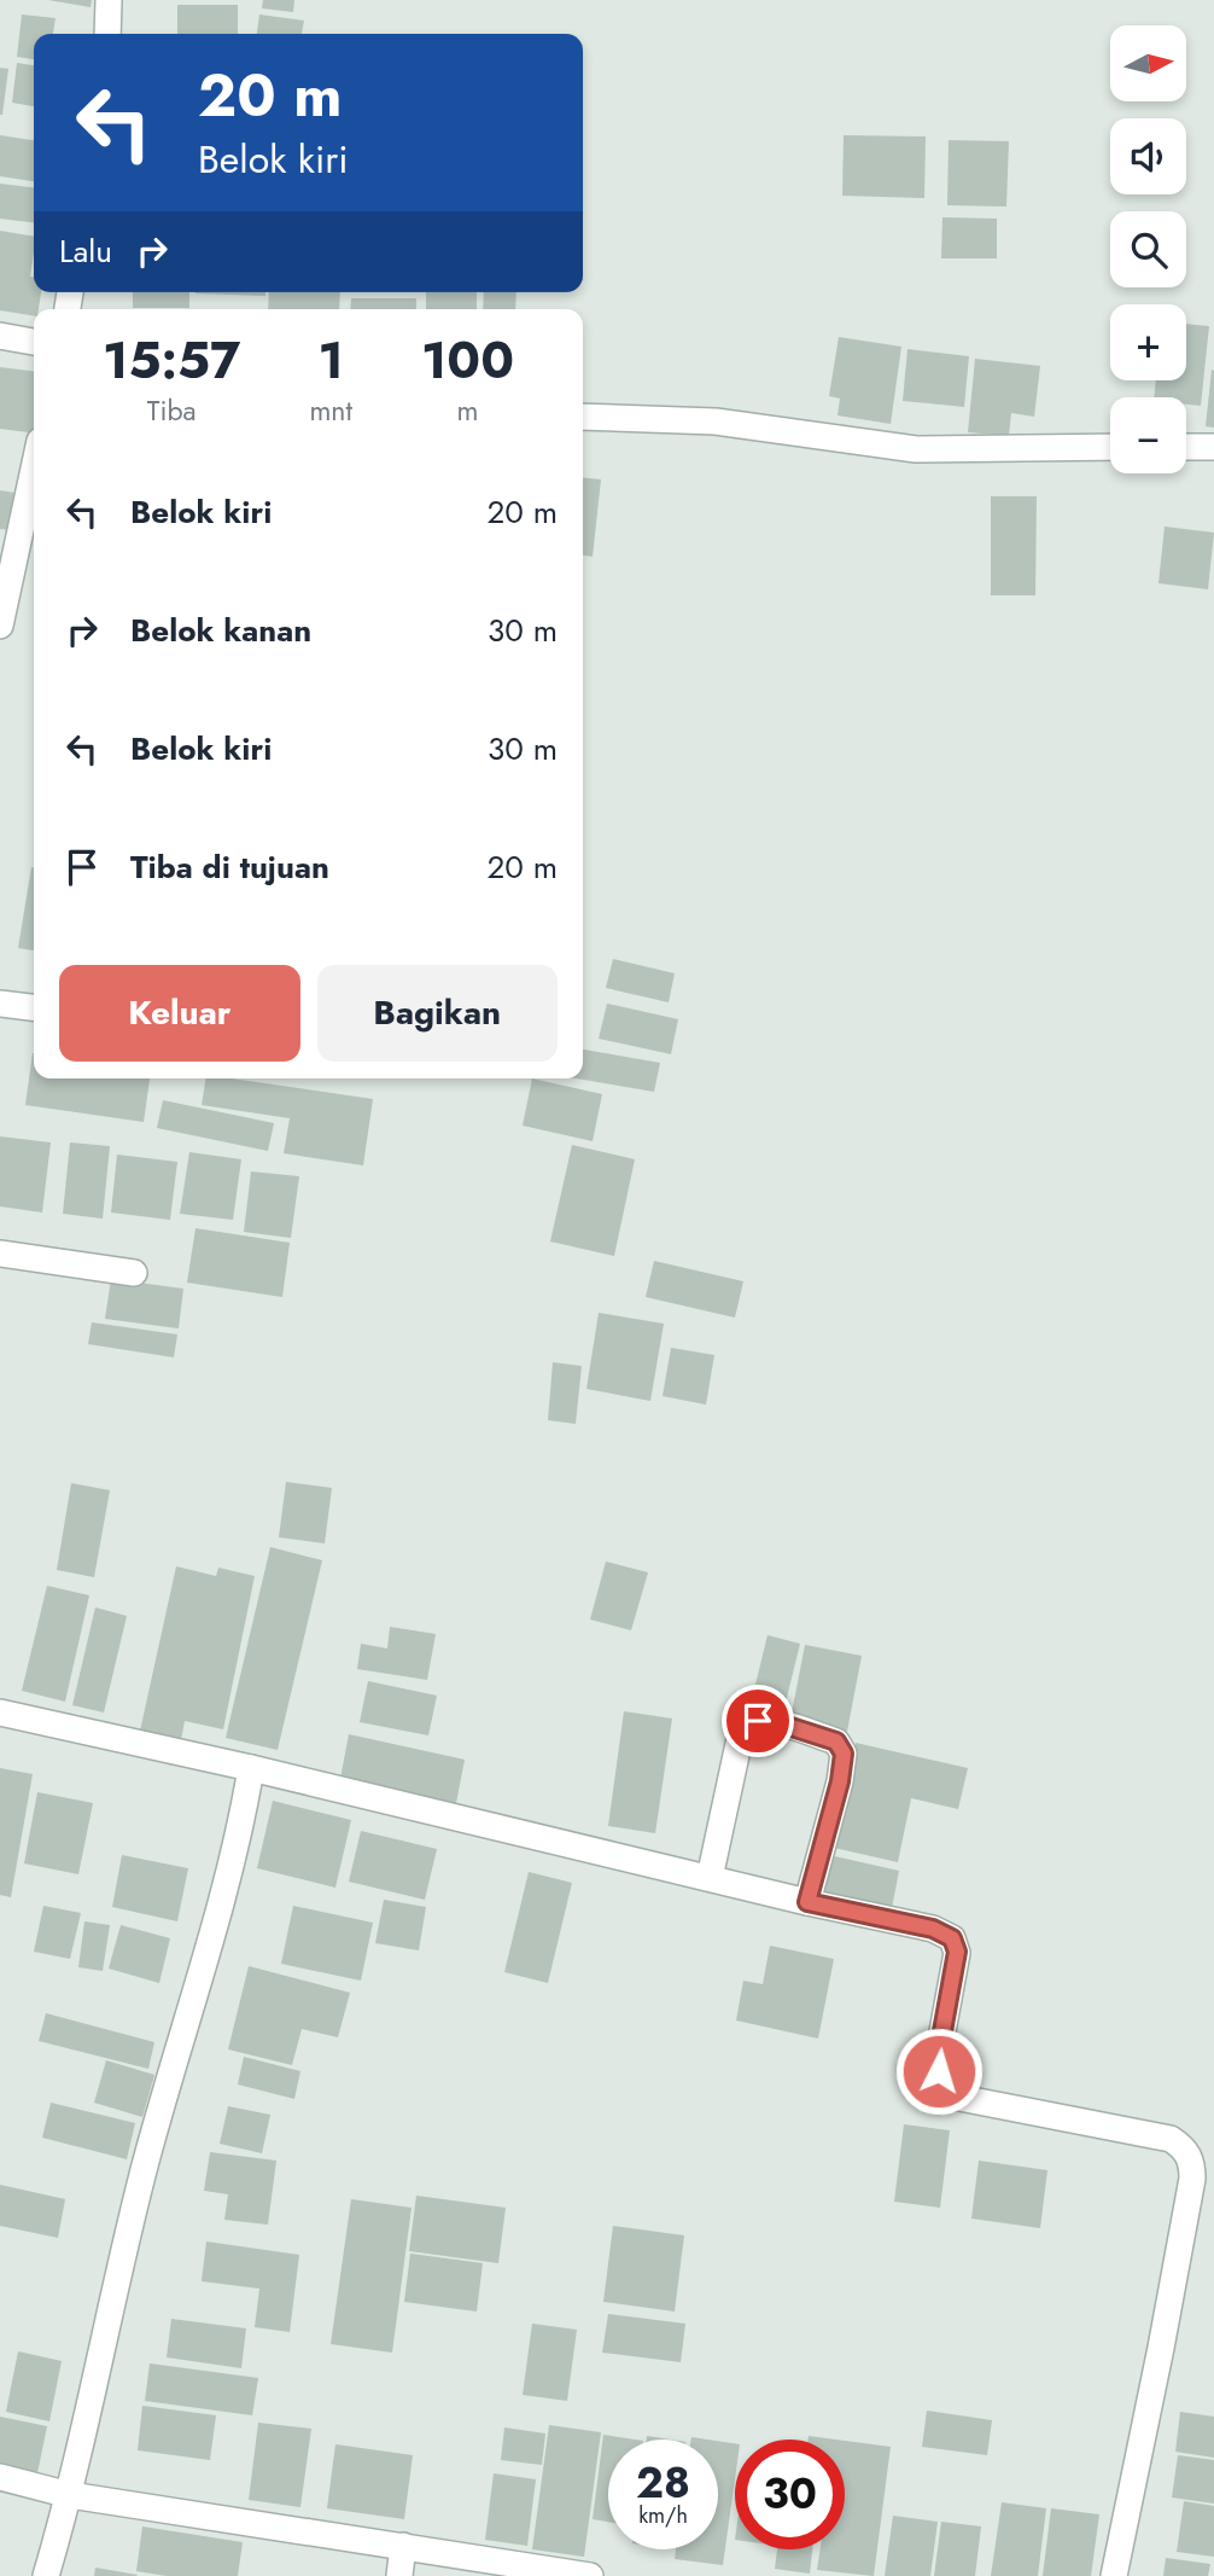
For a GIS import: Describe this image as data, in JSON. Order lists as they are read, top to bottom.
{
  "north": "right",
  "page": {
    "map_buttons": ["+", "−"],
    "turn": ["20 m", "Belok kiri"],
    "then": "Lalu",
    "eta": [
      "15:57",
      "Tiba",
      "1",
      "mnt",
      "100",
      "m"
    ],
    "list": [
      {
        "name": "Belok kiri",
        "value": "20 m"
      },
      {
        "name": "Belok kanan",
        "value": "30 m"
      },
      {
        "name": "Belok kiri",
        "value": "30 m"
      },
      {
        "name": "Tiba di tujuan",
        "value": "20 m"
      }
    ],
    "buttons": ["Keluar", "Bagikan"],
    "speed": "28 km/h",
    "limit": "30"
  }
}
